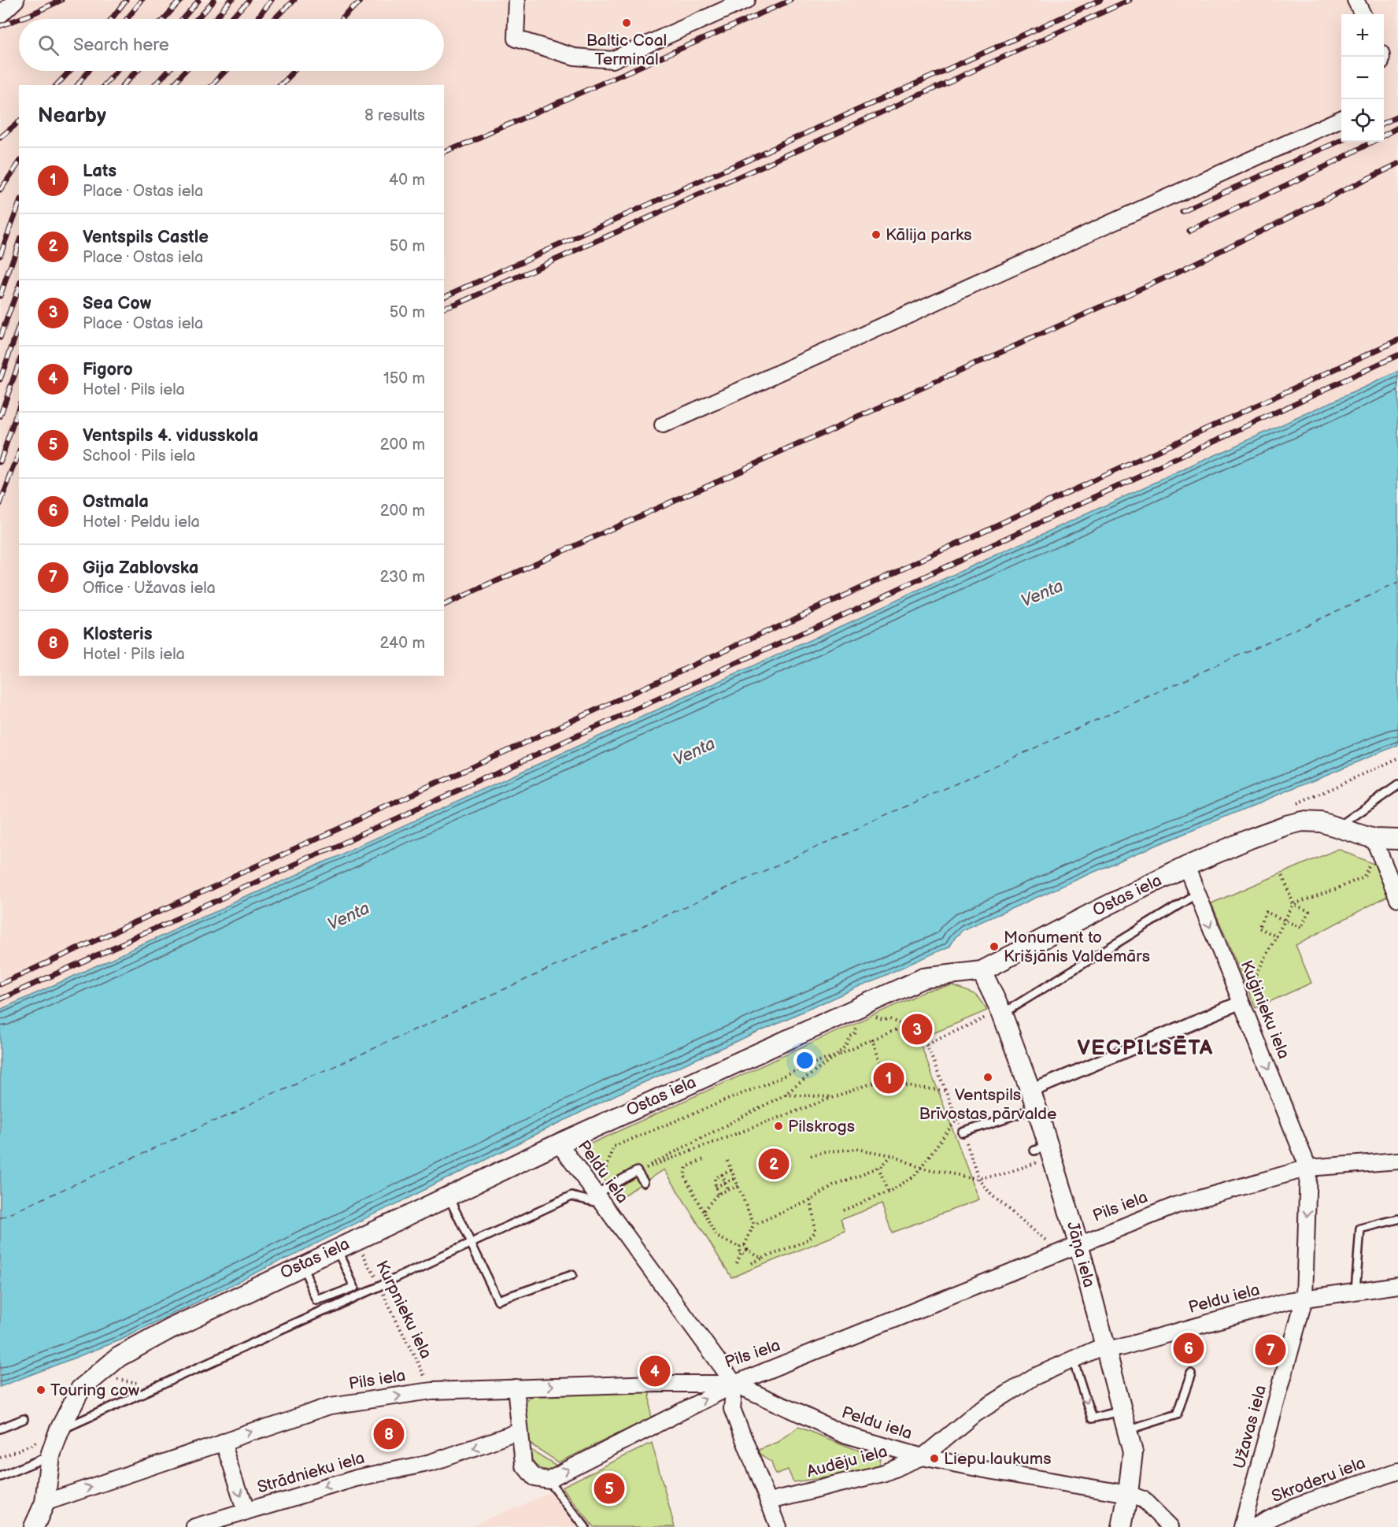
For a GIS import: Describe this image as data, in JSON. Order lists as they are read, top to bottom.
{
  "streets": {
    "street": [
      "Ostas iela",
      "Kuģinieku iela",
      "Peldu iela",
      "Pils iela",
      "Jāņa iela",
      "Užavas iela",
      "Audēju iela",
      "Strādnieku iela",
      "Skroderu iela"
    ],
    "path": ["Kurpnieku iela"]
  },
  "crossings": [
    ["Ostas iela", "Kuģinieku iela"],
    ["Ostas iela", "Peldu iela"],
    ["Ostas iela", "Pils iela"],
    ["Ostas iela", "Jāņa iela"],
    ["Ostas iela", "Kurpnieku iela"],
    ["Kuģinieku iela", "Pils iela"],
    ["Kuģinieku iela", "Užavas iela"],
    ["Peldu iela", "Pils iela"],
    ["Peldu iela", "Jāņa iela"],
    ["Peldu iela", "Užavas iela"],
    ["Peldu iela", "Audēju iela"],
    ["Pils iela", "Jāņa iela"],
    ["Pils iela", "Kurpnieku iela"],
    ["Pils iela", "Užavas iela"]
  ],
  "one_way": ["Kuģinieku iela", "Užavas iela", "Strādnieku iela"],
  "districts": ["VECPILSĒTA"],
  "water": ["Venta"],
  "places": [
    "Baltic Coal Terminal",
    "Kālija parks",
    "Monument to Krišjānis Valdemārs",
    "Ventspils Brīvostas pārvalde",
    "Pilskrogs",
    "Touring cow",
    "Liepu laukums"
  ],
  "page": {
    "map_buttons": ["+", "−"],
    "search": "Search here",
    "heading": ["Nearby", "8 results"],
    "list": [
      {
        "mark": "1",
        "name": "Lats",
        "note": "Place · Ostas iela",
        "value": "40 m"
      },
      {
        "mark": "2",
        "name": "Ventspils Castle",
        "note": "Place · Ostas iela",
        "value": "50 m"
      },
      {
        "mark": "3",
        "name": "Sea Cow",
        "note": "Place · Ostas iela",
        "value": "50 m"
      },
      {
        "mark": "4",
        "name": "Figoro",
        "note": "Hotel · Pils iela",
        "value": "150 m"
      },
      {
        "mark": "5",
        "name": "Ventspils 4. vidusskola",
        "note": "School · Pils iela",
        "value": "200 m"
      },
      {
        "mark": "6",
        "name": "Ostmala",
        "note": "Hotel · Peldu iela",
        "value": "200 m"
      },
      {
        "mark": "7",
        "name": "Gija Zablovska",
        "note": "Office · Užavas iela",
        "value": "230 m"
      },
      {
        "mark": "8",
        "name": "Klosteris",
        "note": "Hotel · Pils iela",
        "value": "240 m"
      }
    ],
    "pins": [
      "3",
      "1",
      "2",
      "6",
      "7",
      "4",
      "8",
      "5"
    ]
  }
}
